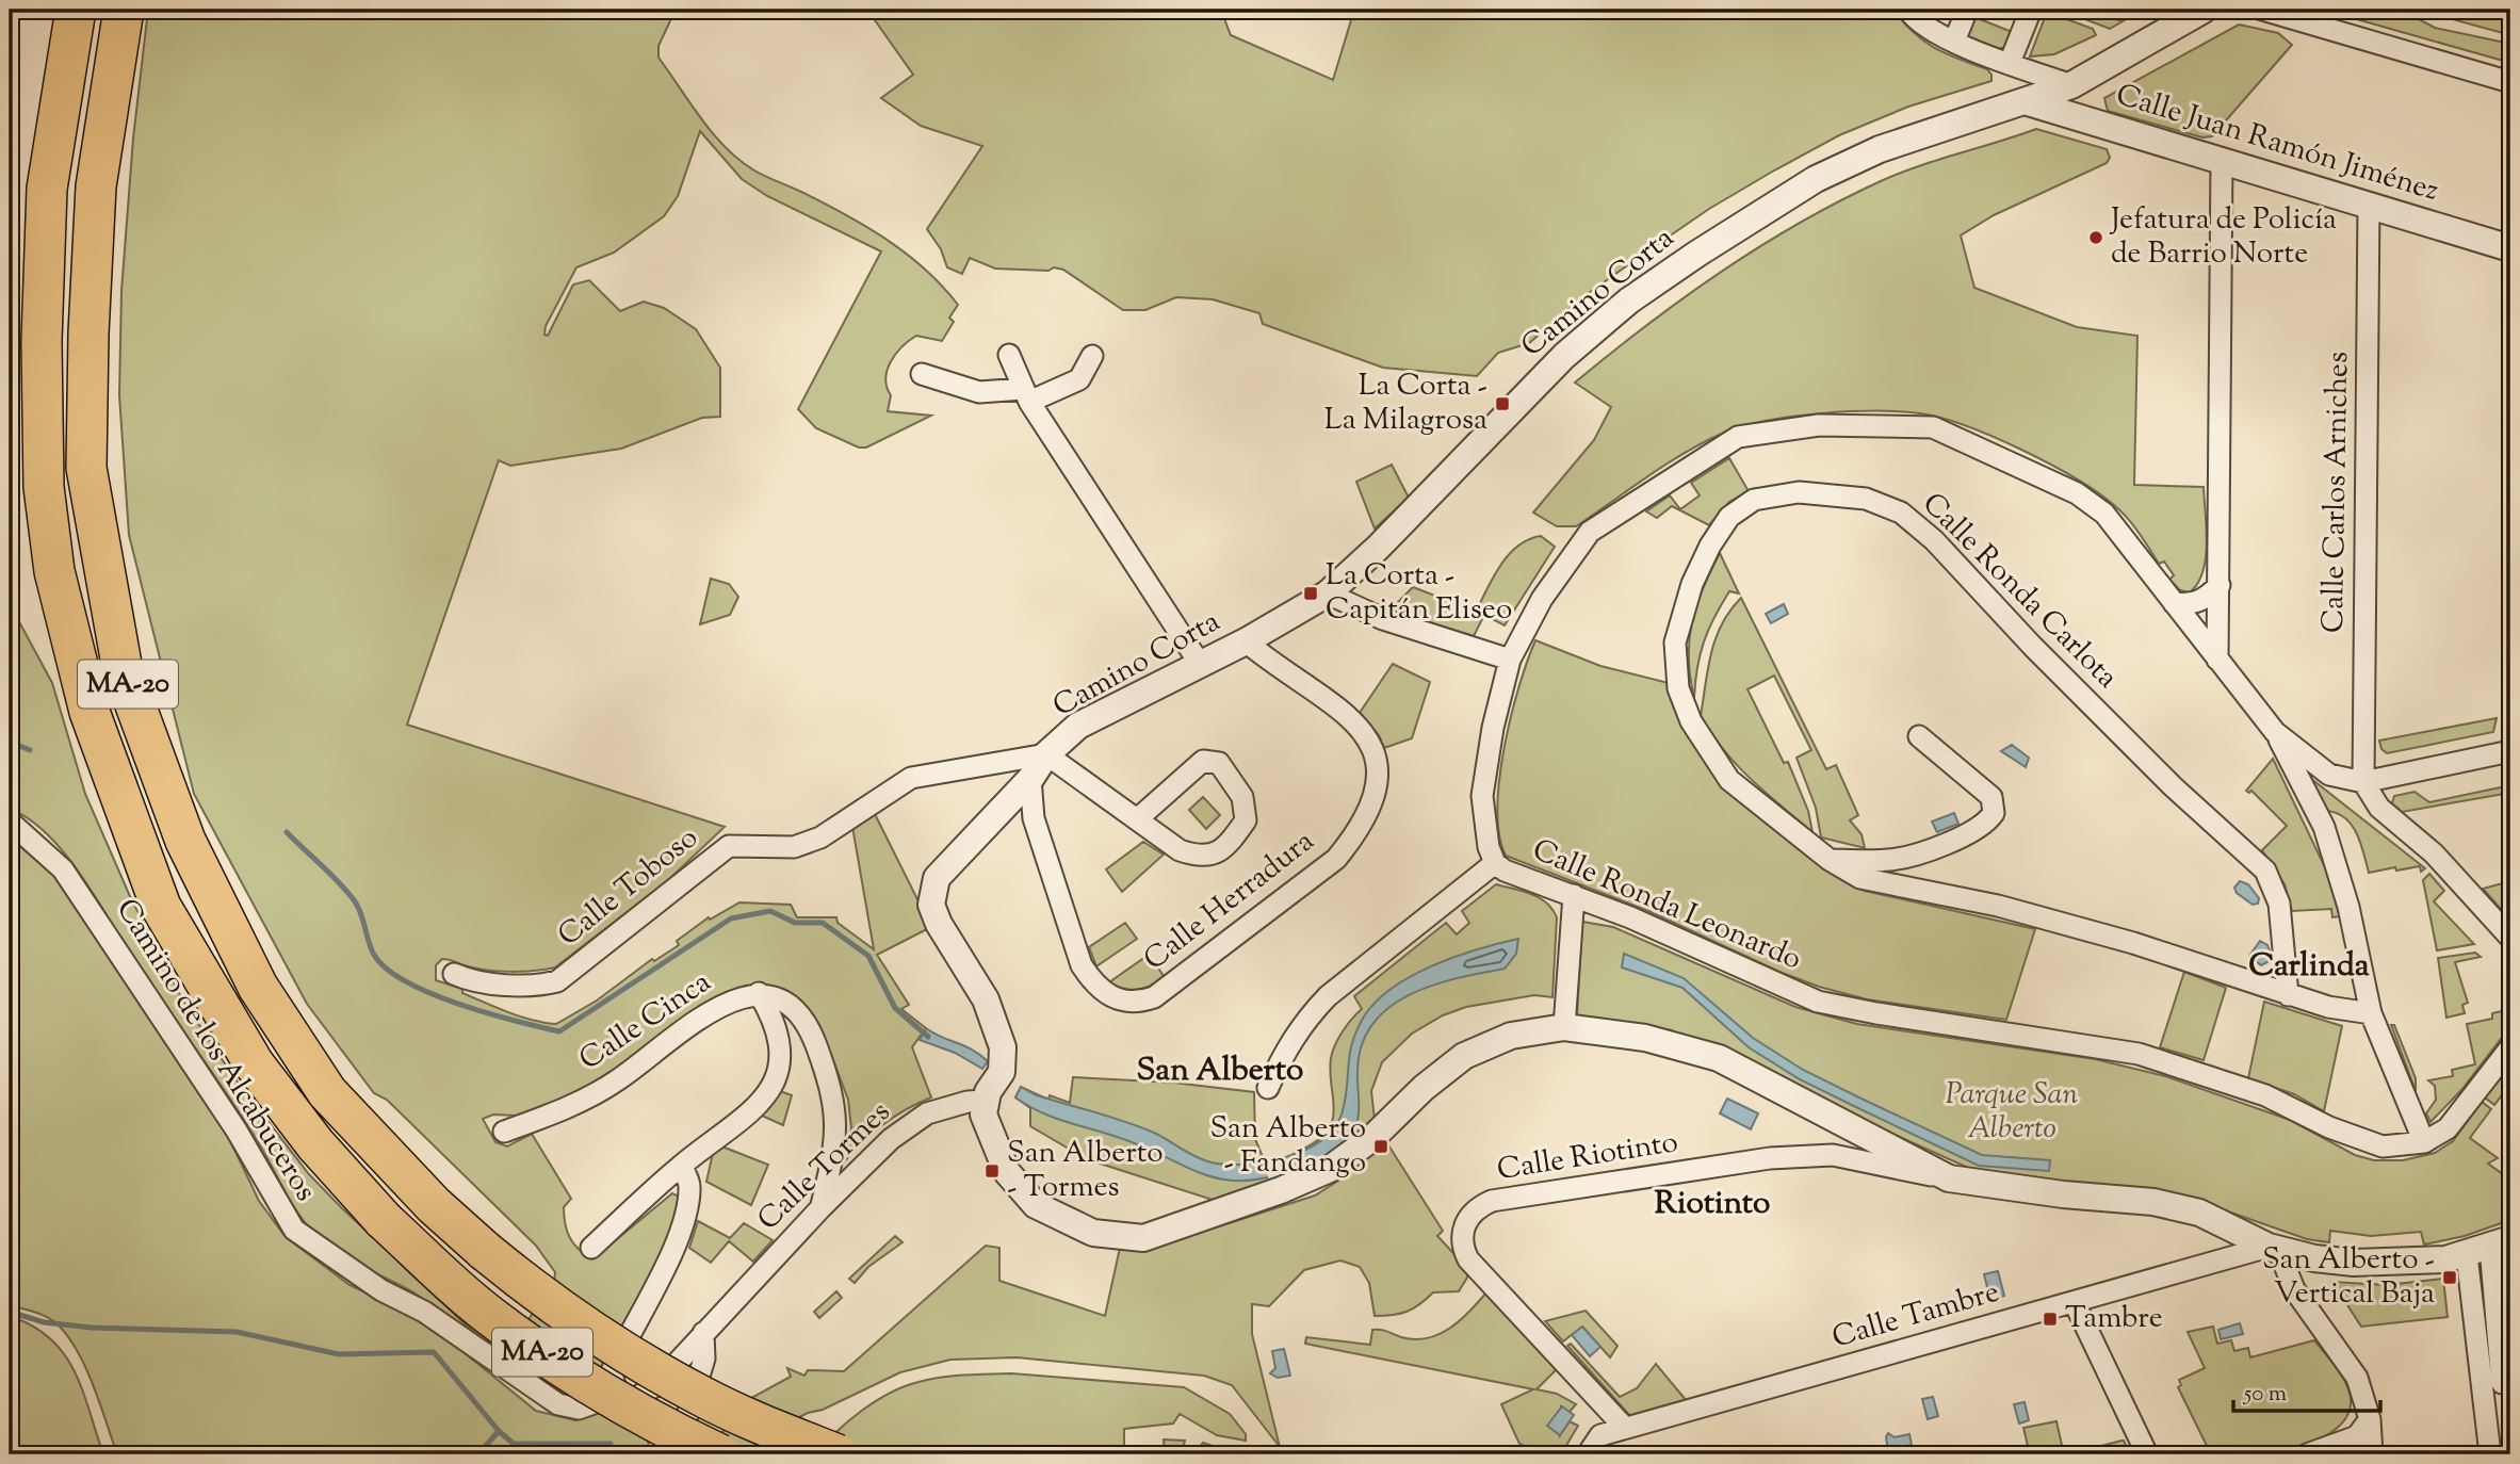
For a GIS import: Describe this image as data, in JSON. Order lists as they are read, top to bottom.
{
  "streets": {
    "highway": ["MA-20"],
    "street": [
      "Calle Juan Ramón Jiménez",
      "Camino Corta",
      "Calle Carlos Arniches",
      "Calle Ronda Carlota",
      "Calle Toboso",
      "Calle Herradura",
      "Calle Ronda Leonardo",
      "Calle Cinca",
      "Camino de los Alcabuceros",
      "Calle Riotinto",
      "Calle Tormes",
      "Calle Tambre"
    ]
  },
  "crossings": [
    ["Calle Juan Ramón Jiménez", "Camino Corta"],
    ["Calle Juan Ramón Jiménez", "Calle Carlos Arniches"],
    ["Camino Corta", "Calle Toboso"],
    ["Camino Corta", "Calle Herradura"],
    ["Calle Carlos Arniches", "Calle Ronda Leonardo"],
    ["Calle Cinca", "Calle Tormes"],
    ["Camino de los Alcabuceros", "Calle Tormes"],
    ["Calle Riotinto", "Calle Tambre"]
  ],
  "districts": ["Carlinda", "San Alberto", "Riotinto"],
  "parks": ["Parque San Alberto"],
  "places": {
    "other": ["Jefatura de Policía de Barrio Norte"],
    "transit": [
      "La Corta - La Milagrosa",
      "La Corta - Capitán Eliseo",
      "San Alberto - Fandango",
      "San Alberto - Tormes",
      "San Alberto - Vertical Baja",
      "Tambre"
    ]
  },
  "scale_bar": "50 m"
}
